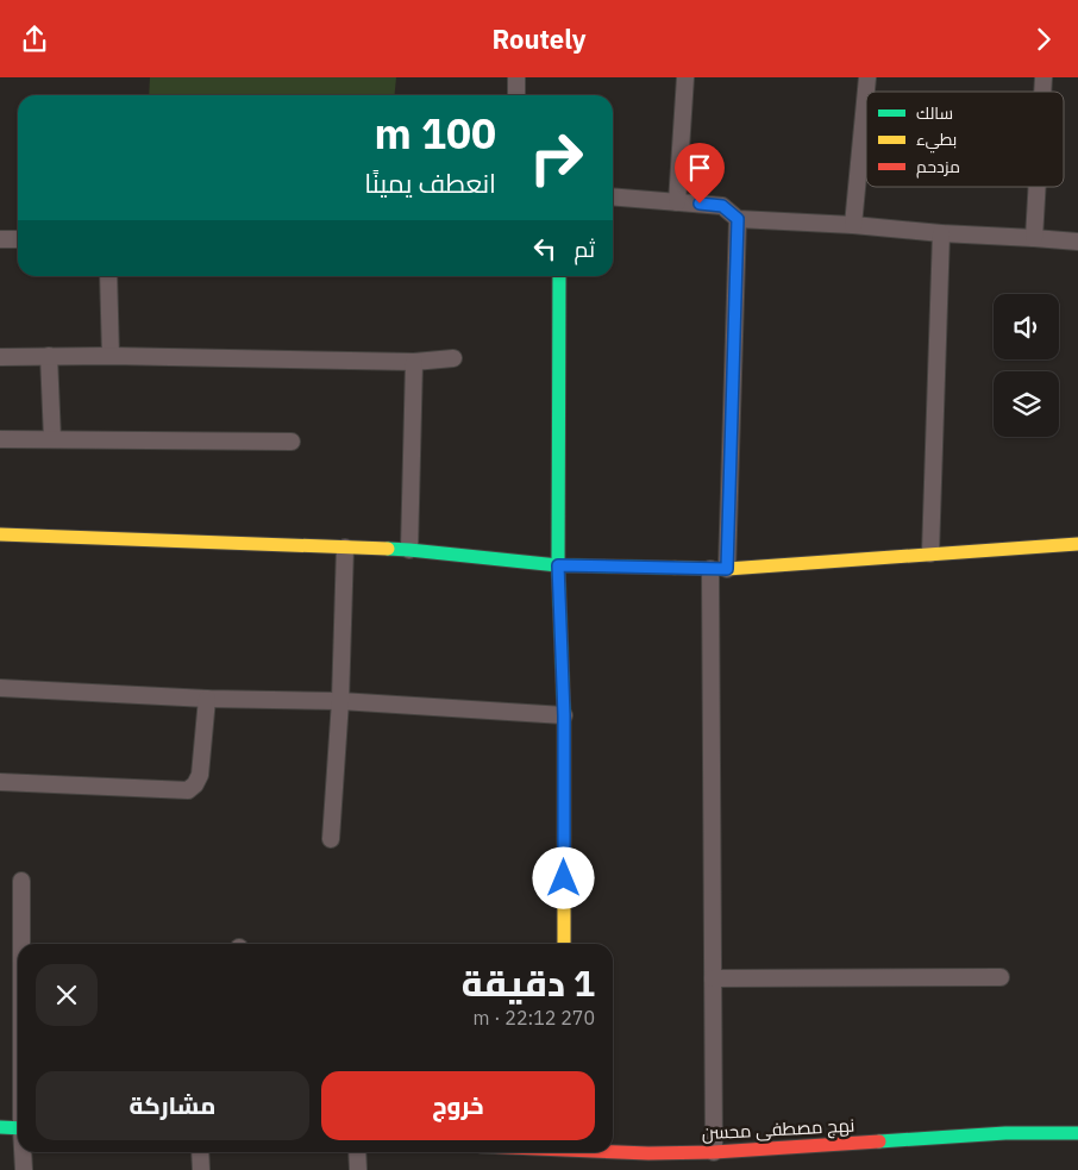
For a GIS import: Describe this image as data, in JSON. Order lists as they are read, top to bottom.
{
  "streets": {
    "street": ["نهج مصطفى محسن"]
  },
  "legend": ["سالك", "بطيء", "مزدحم"],
  "page": {
    "header": "Routely",
    "turn": ["100 m", "انعطف يمينًا"],
    "then": "ثم",
    "heading": ["1 دقيقة", "270 m · 22:12"],
    "buttons": ["خروج", "مشاركة"]
  }
}
